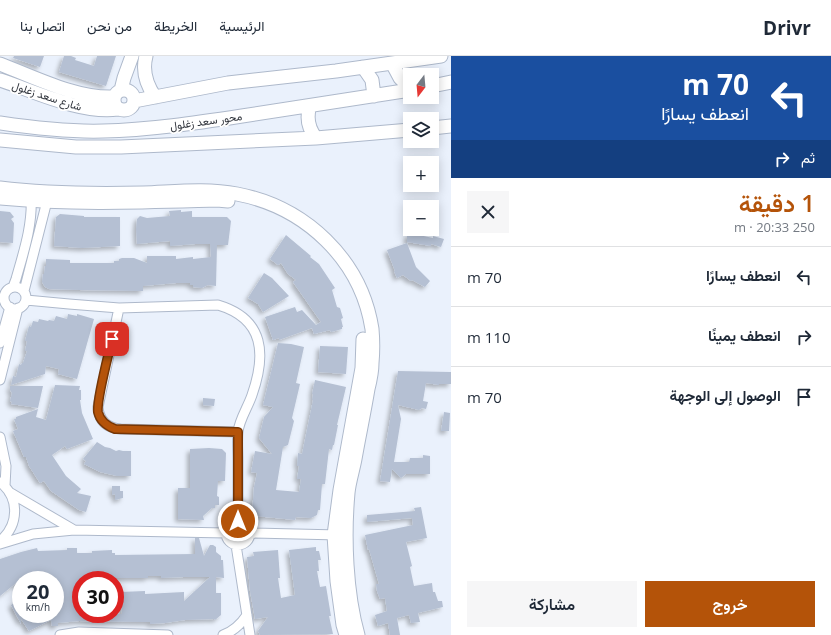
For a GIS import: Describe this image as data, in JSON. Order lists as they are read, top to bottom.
{
  "streets": {
    "street": ["شارع سعد زغلول", "محور سعد زغلول"]
  },
  "north": "bottom",
  "page": {
    "header": "Drivr",
    "nav": [
      "الرئيسية",
      "الخريطة",
      "من نحن",
      "اتصل بنا"
    ],
    "turn": ["70 m", "انعطف يسارًا"],
    "map_buttons": ["+", "−"],
    "then": "ثم",
    "heading": ["1 دقيقة", "250 m · 20:33"],
    "list": [
      {
        "name": "انعطف يسارًا",
        "value": "70 m"
      },
      {
        "name": "انعطف يمينًا",
        "value": "110 m"
      },
      {
        "name": "الوصول إلى الوجهة",
        "value": "70 m"
      }
    ],
    "speed": "20 km/h",
    "limit": "30",
    "buttons": ["خروج", "مشاركة"]
  }
}
